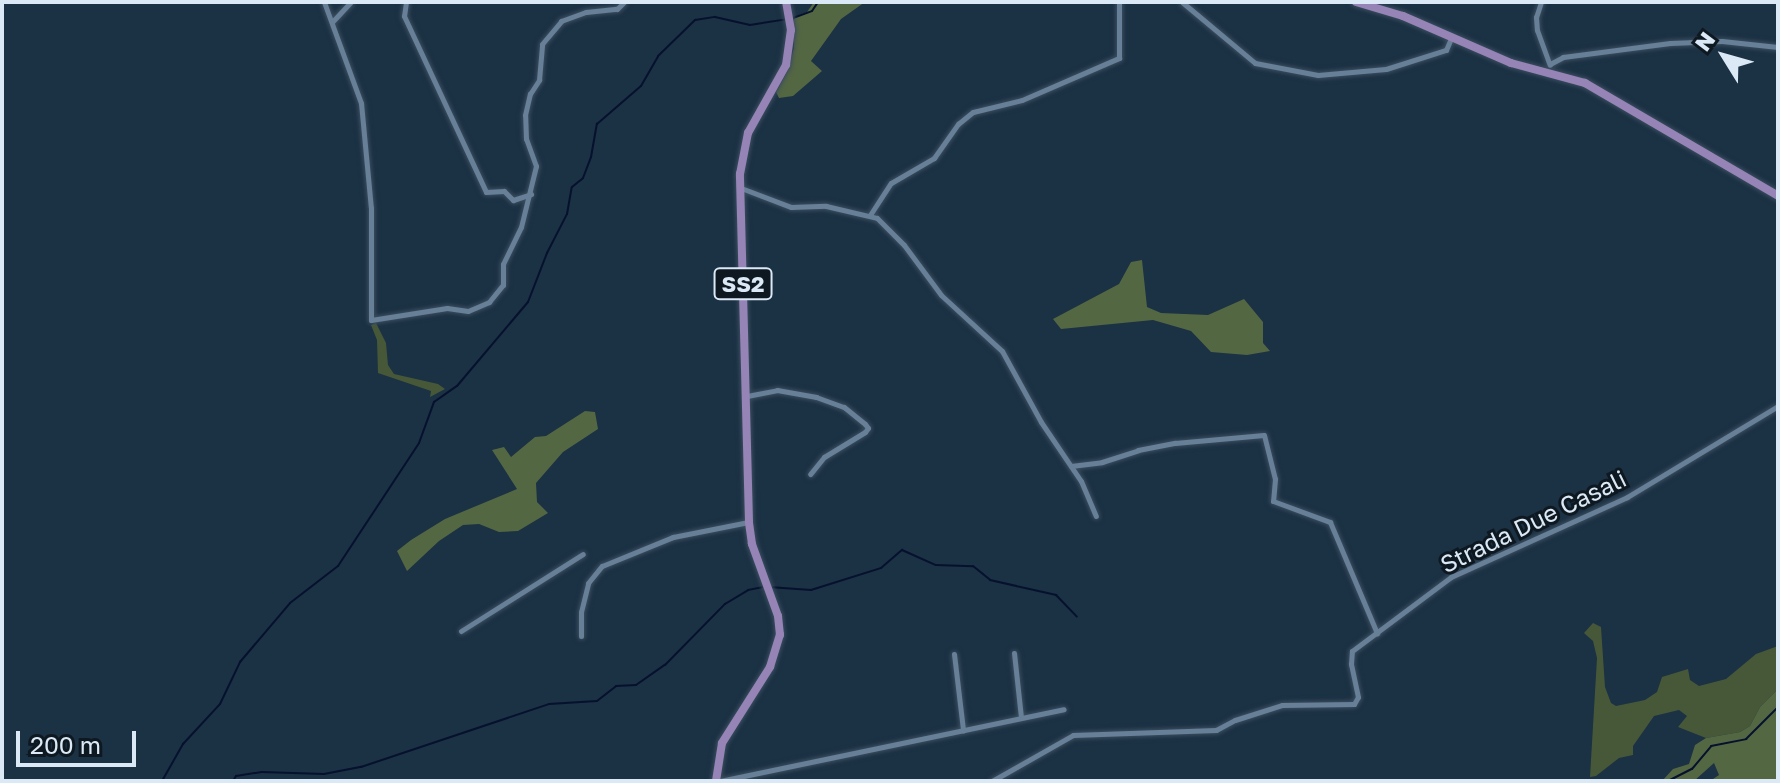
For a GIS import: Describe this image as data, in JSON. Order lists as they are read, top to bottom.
{
  "streets": {
    "main road": ["SS2"],
    "street": ["Strada Due Casali"]
  },
  "scale_bar": "200 m",
  "north": "top left"
}
